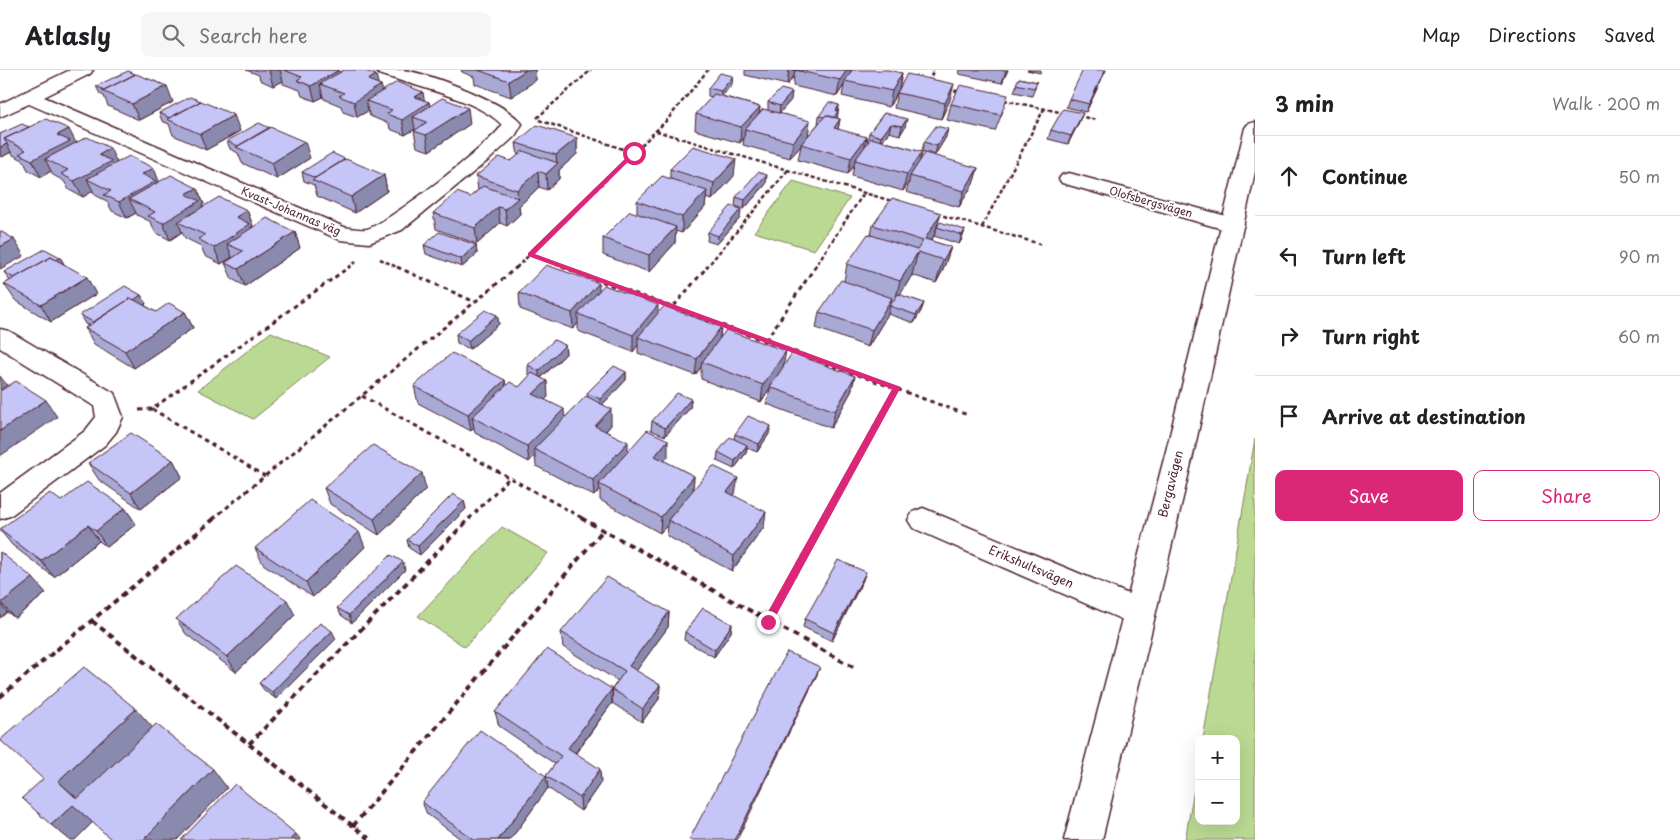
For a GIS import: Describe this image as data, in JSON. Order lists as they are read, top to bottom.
{
  "streets": {
    "street": [
      "Olofsbergsvägen",
      "Kvast-Johannas väg",
      "Bergavägen",
      "Erikshultsvägen"
    ]
  },
  "crossings": [
    ["Olofsbergsvägen", "Bergavägen"],
    ["Bergavägen", "Erikshultsvägen"]
  ],
  "page": {
    "header": "Atlasly",
    "search": "Search here",
    "nav": ["Map", "Directions", "Saved"],
    "heading": ["3 min", "Walk · 200 m"],
    "list": [
      ["Continue", "50 m"],
      ["Turn left", "90 m"],
      ["Turn right", "60 m"],
      "Arrive at destination"
    ],
    "buttons": ["Save", "Share"],
    "map_buttons": ["+", "−"]
  }
}
